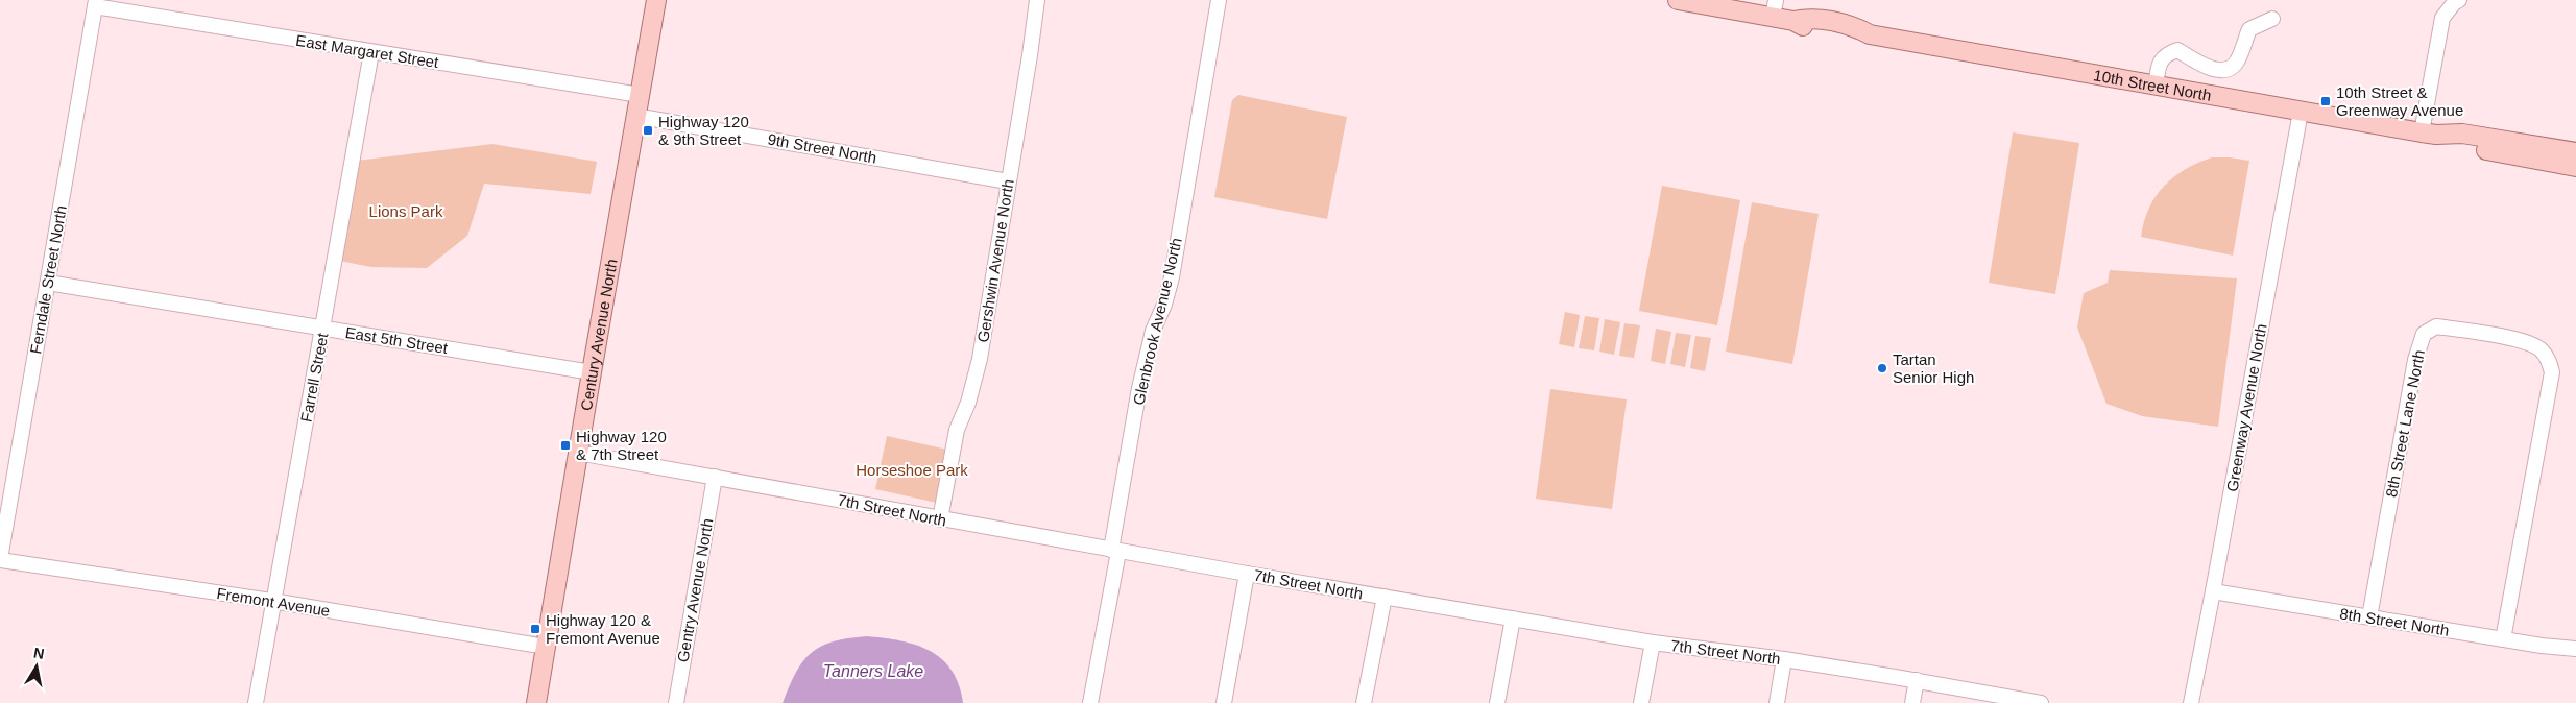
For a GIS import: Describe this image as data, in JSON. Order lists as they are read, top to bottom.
{
  "streets": {
    "main road": ["10th Street North", "Century Avenue North"],
    "street": [
      "East Margaret Street",
      "9th Street North",
      "Gershwin Avenue North",
      "Ferndale Street North",
      "Glenbrook Avenue North",
      "East 5th Street",
      "Farrell Street",
      "Greenway Avenue North",
      "8th Street Lane North",
      "7th Street North",
      "Gentry Avenue North",
      "Fremont Avenue",
      "8th Street North"
    ]
  },
  "crossings": [
    ["East Margaret Street", "Ferndale Street North"],
    ["East Margaret Street", "Century Avenue North"],
    ["East Margaret Street", "Farrell Street"],
    ["10th Street North", "Greenway Avenue North"],
    ["9th Street North", "Gershwin Avenue North"],
    ["9th Street North", "Century Avenue North"],
    ["Gershwin Avenue North", "7th Street North"],
    ["Ferndale Street North", "East 5th Street"],
    ["Ferndale Street North", "Fremont Avenue"],
    ["Glenbrook Avenue North", "7th Street North"],
    ["Century Avenue North", "East 5th Street"],
    ["Century Avenue North", "7th Street North"],
    ["Century Avenue North", "Fremont Avenue"],
    ["East 5th Street", "Farrell Street"],
    ["Farrell Street", "Fremont Avenue"],
    ["Greenway Avenue North", "8th Street North"],
    ["8th Street Lane North", "8th Street North"],
    ["7th Street North", "Gentry Avenue North"]
  ],
  "water": ["Tanners Lake"],
  "parks": ["Lions Park", "Horseshoe Park"],
  "places": {
    "transit": [
      "10th Street & Greenway Avenue",
      "Highway 120 & 9th Street",
      "Highway 120 & 7th Street",
      "Highway 120 & Fremont Avenue"
    ],
    "other": ["Tartan Senior High"]
  },
  "north": "top"
}
